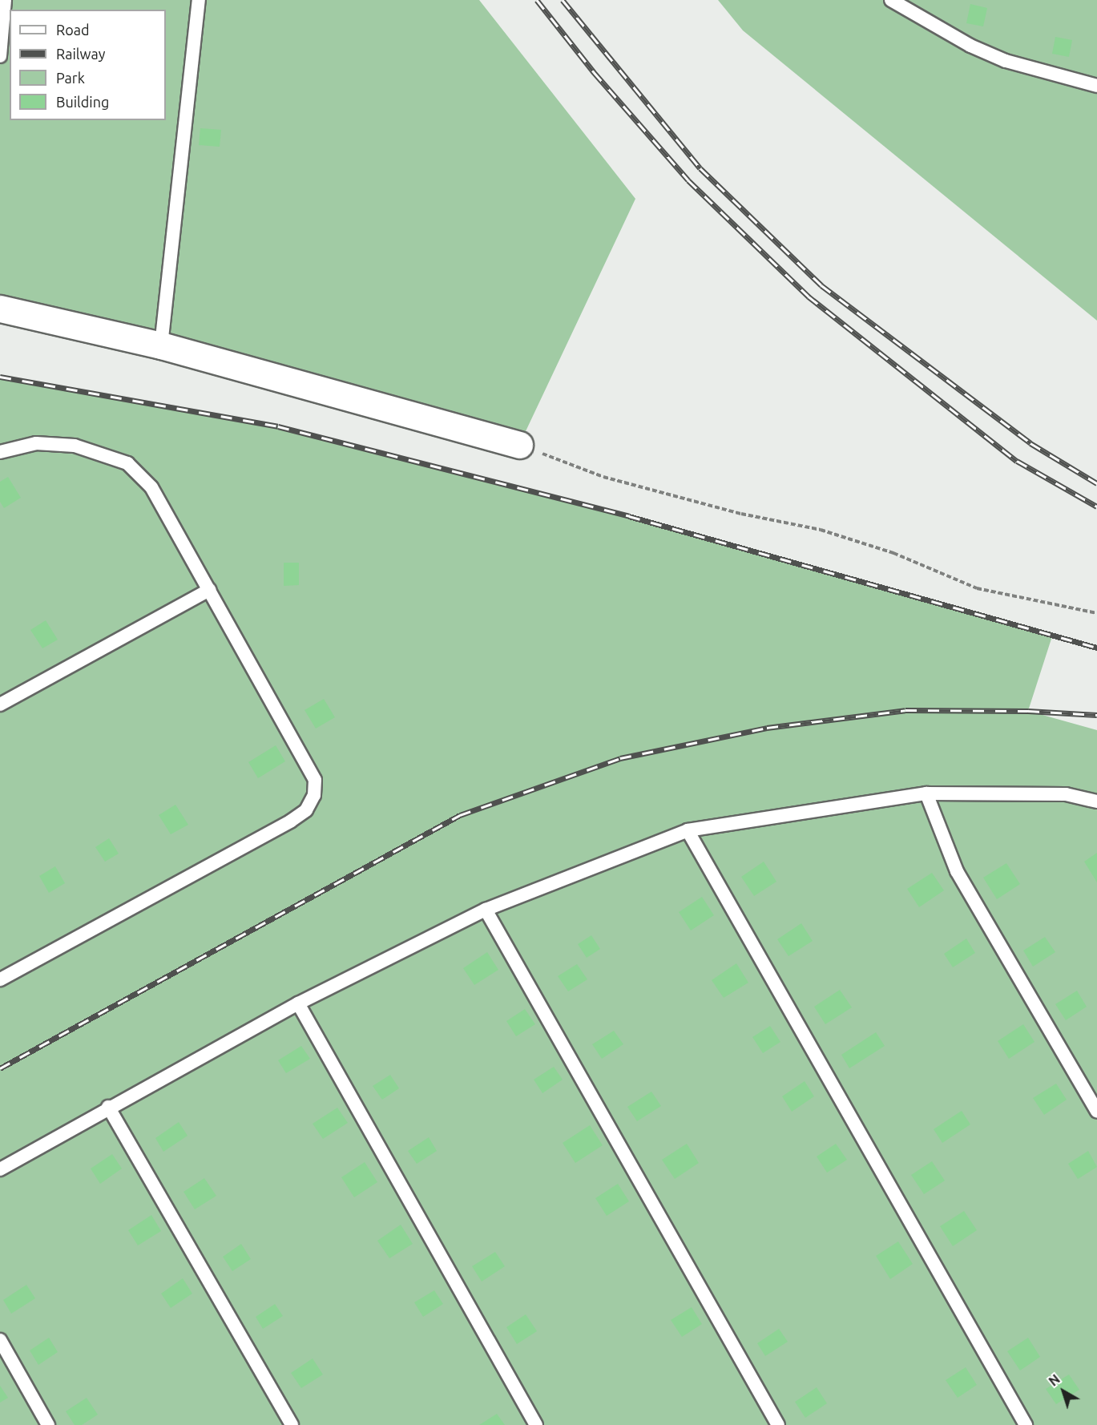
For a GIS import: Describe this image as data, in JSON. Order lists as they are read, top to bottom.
{
  "legend": [
    "Road",
    "Railway",
    "Park",
    "Building"
  ],
  "north": "top left"
}
